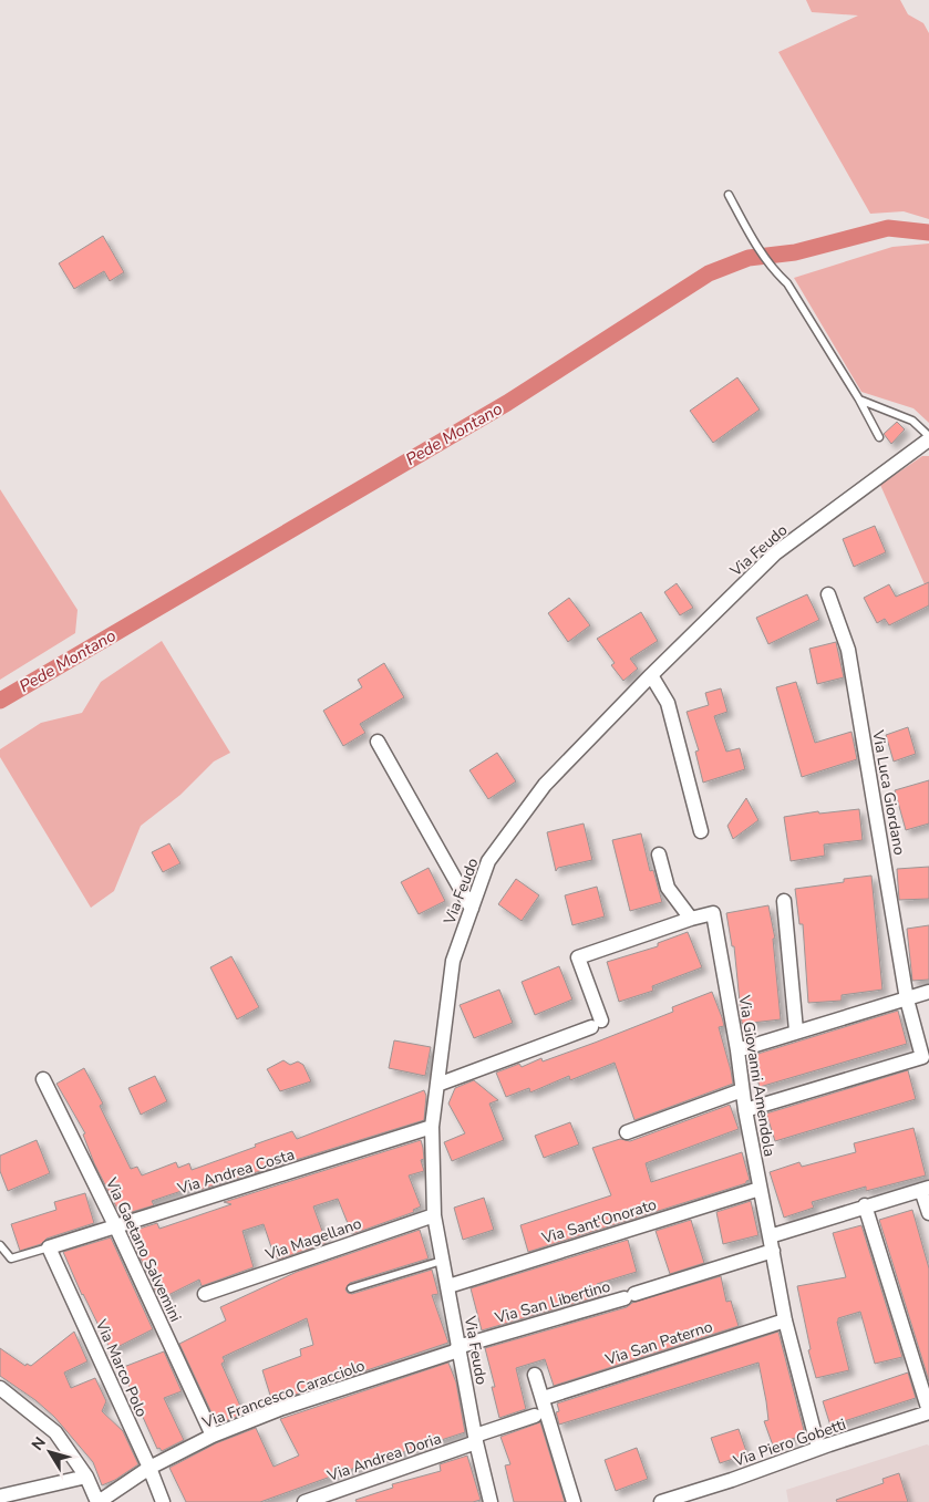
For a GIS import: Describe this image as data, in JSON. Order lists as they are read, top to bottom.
{
  "streets": {
    "street": [
      "Via Feudo",
      "Via Luca Giordano",
      "Via Giovanni Amendola",
      "Via Andrea Costa",
      "Via Sant'Onorato",
      "Via Magellano",
      "Via Gaetano Salvemini",
      "Via San Libertino",
      "Via San Paterno",
      "Via Marco Polo",
      "Via Francesco Caracciolo",
      "Via Piero Gobetti",
      "Via Andrea Doria"
    ]
  },
  "crossings": [
    ["Via Feudo", "Via Giovanni Amendola"],
    ["Via Feudo", "Via Andrea Costa"],
    ["Via Feudo", "Via Sant'Onorato"],
    ["Via Feudo", "Via Magellano"],
    ["Via Feudo", "Via San Libertino"],
    ["Via Feudo", "Via Francesco Caracciolo"],
    ["Via Feudo", "Via Andrea Doria"],
    ["Via Luca Giordano", "Via Giovanni Amendola"],
    ["Via Giovanni Amendola", "Via Sant'Onorato"],
    ["Via Giovanni Amendola", "Via San Libertino"],
    ["Via Giovanni Amendola", "Via San Paterno"],
    ["Via Giovanni Amendola", "Via Piero Gobetti"],
    ["Via Andrea Costa", "Via Gaetano Salvemini"],
    ["Via Andrea Costa", "Via Marco Polo"],
    ["Via Gaetano Salvemini", "Via Francesco Caracciolo"],
    ["Via San Libertino", "Via Francesco Caracciolo"],
    ["Via Marco Polo", "Via Francesco Caracciolo"]
  ],
  "water": ["Pede Montano"],
  "north": "top left"
}
